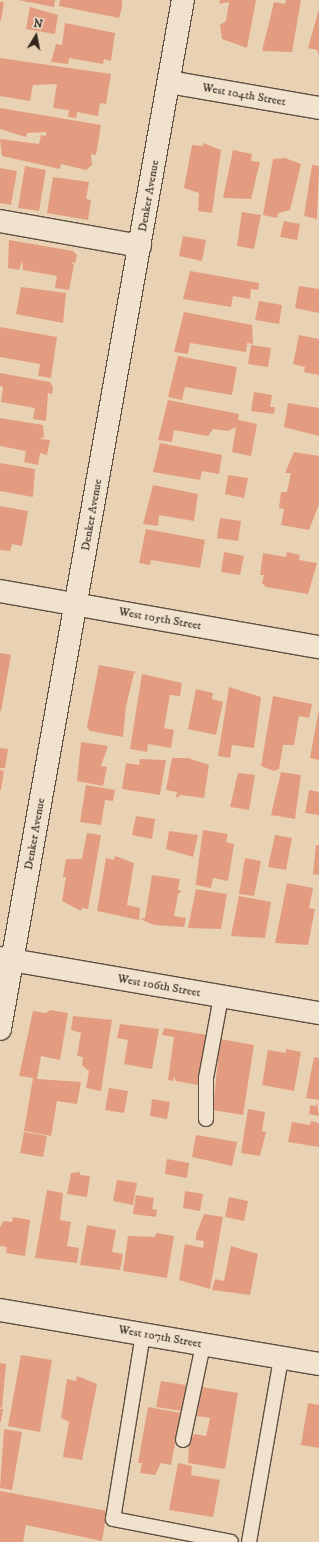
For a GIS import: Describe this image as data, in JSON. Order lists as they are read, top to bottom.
{
  "streets": {
    "street": [
      "West 104th Street",
      "Denker Avenue",
      "West 105th Street",
      "West 106th Street",
      "West 107th Street"
    ]
  },
  "crossings": [
    ["West 104th Street", "Denker Avenue"],
    ["Denker Avenue", "West 105th Street"],
    ["Denker Avenue", "West 106th Street"]
  ],
  "north": "top"
}
